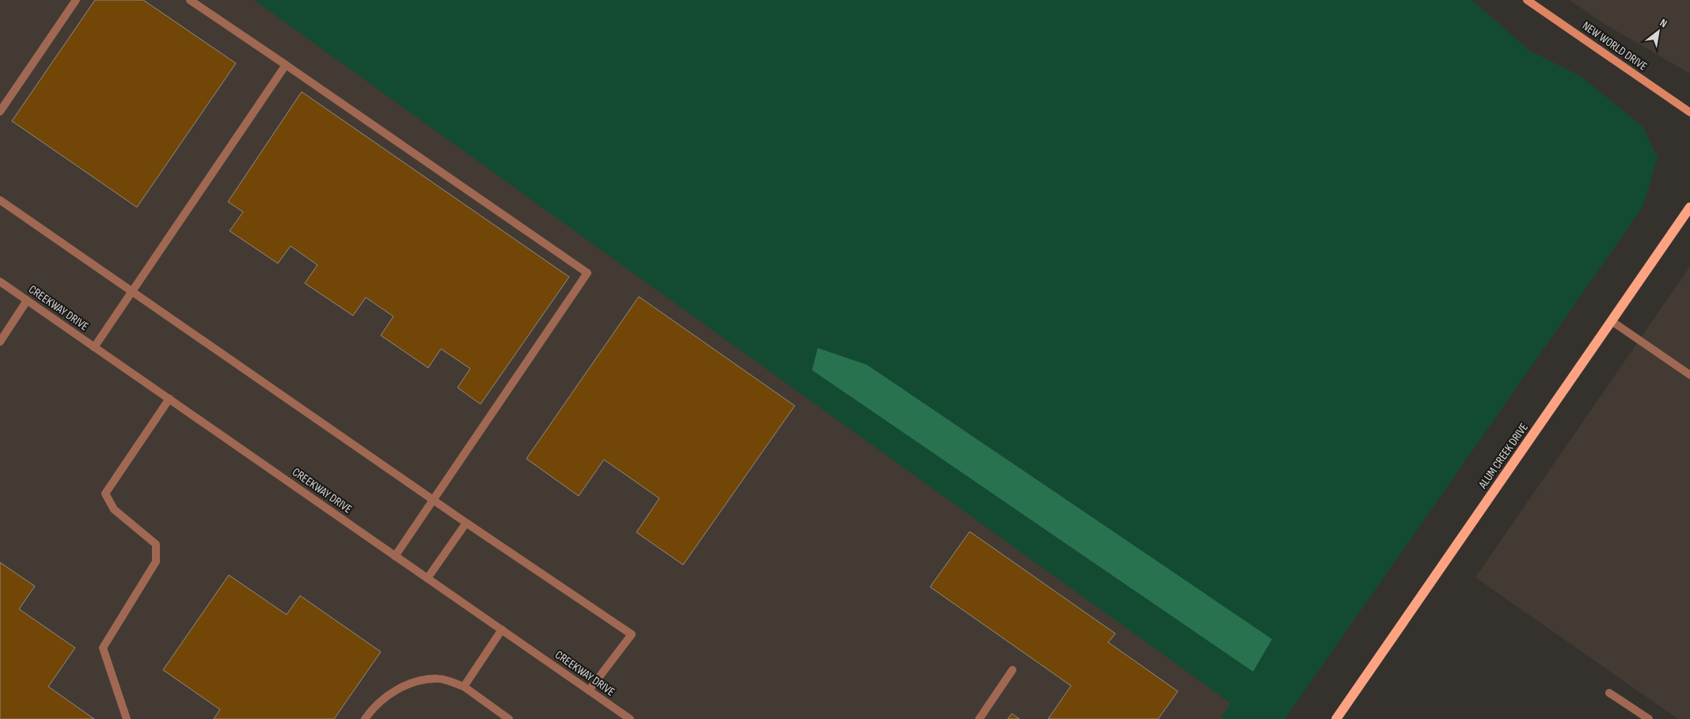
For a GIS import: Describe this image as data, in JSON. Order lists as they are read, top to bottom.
{
  "streets": {
    "main road": ["ALUM CREEK DRIVE"],
    "street": ["NEW WORLD DRIVE", "CREEKWAY DRIVE"]
  },
  "north": "top right"
}
